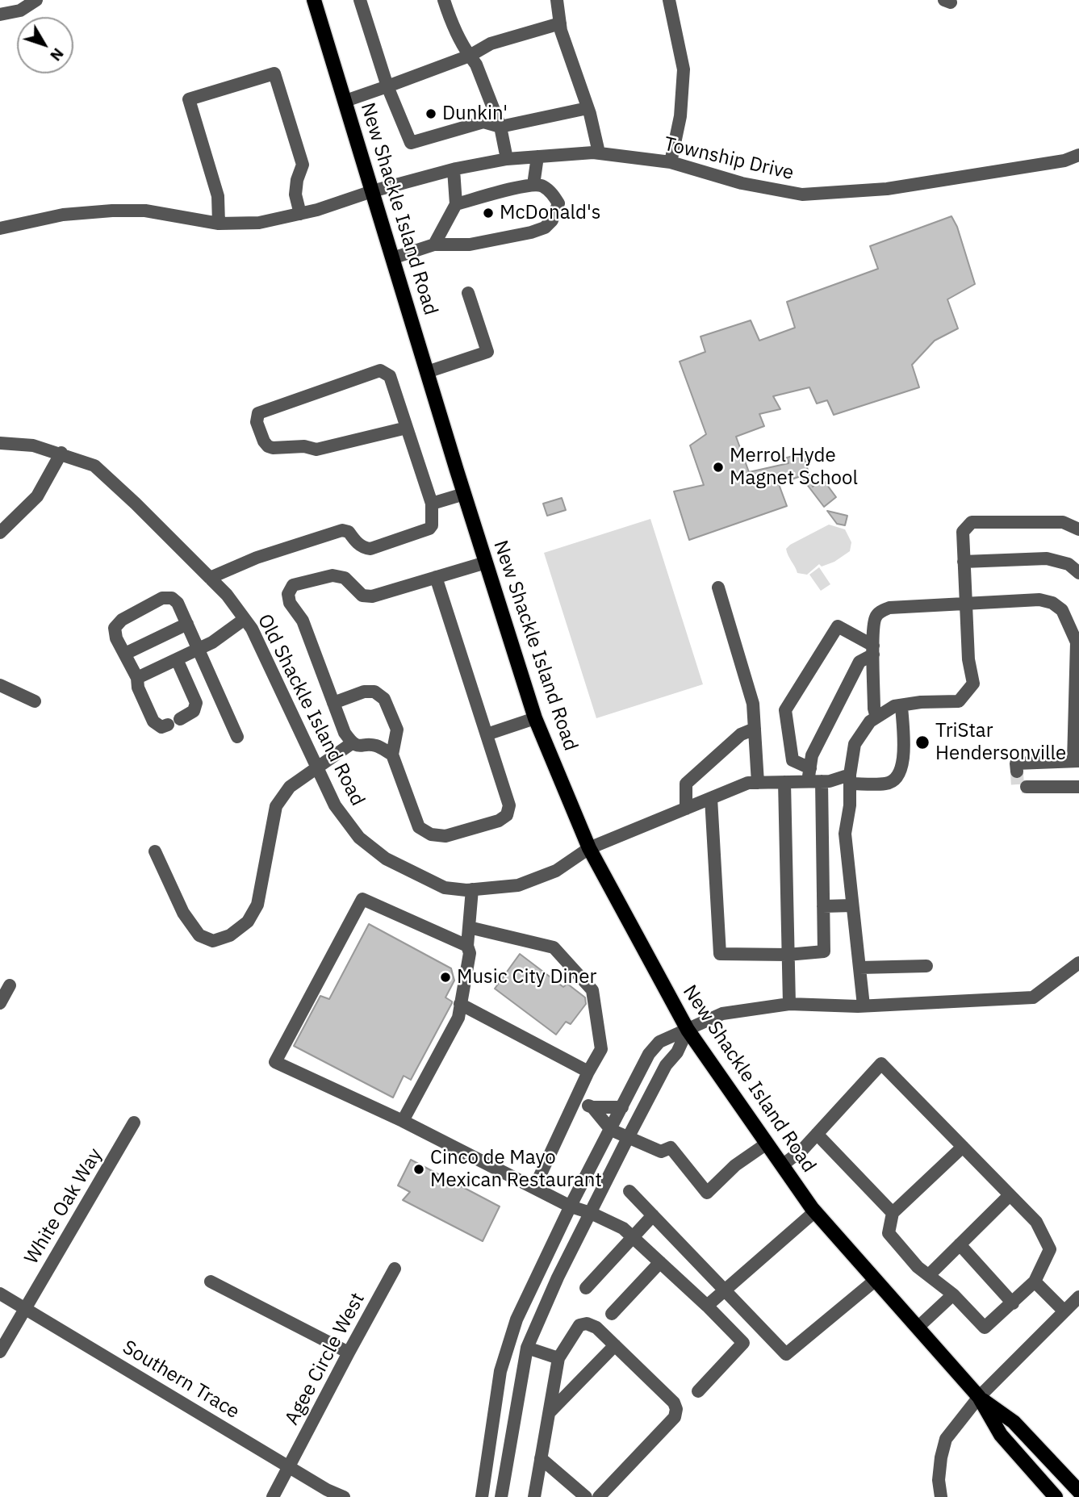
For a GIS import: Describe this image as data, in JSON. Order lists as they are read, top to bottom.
{
  "streets": {
    "main road": ["New Shackle Island Road"],
    "street": [
      "Township Drive",
      "Old Shackle Island Road",
      "White Oak Way",
      "Agee Circle West",
      "Southern Trace"
    ]
  },
  "crossings": [
    ["Township Drive", "New Shackle Island Road"],
    ["New Shackle Island Road", "Old Shackle Island Road"],
    ["White Oak Way", "Southern Trace"],
    ["Agee Circle West", "Southern Trace"]
  ],
  "places": [
    "Dunkin'",
    "McDonald's",
    "Merrol Hyde Magnet School",
    "TriStar Hendersonville",
    "Music City Diner",
    "Cinco de Mayo Mexican Restaurant"
  ],
  "north": "bottom right"
}
